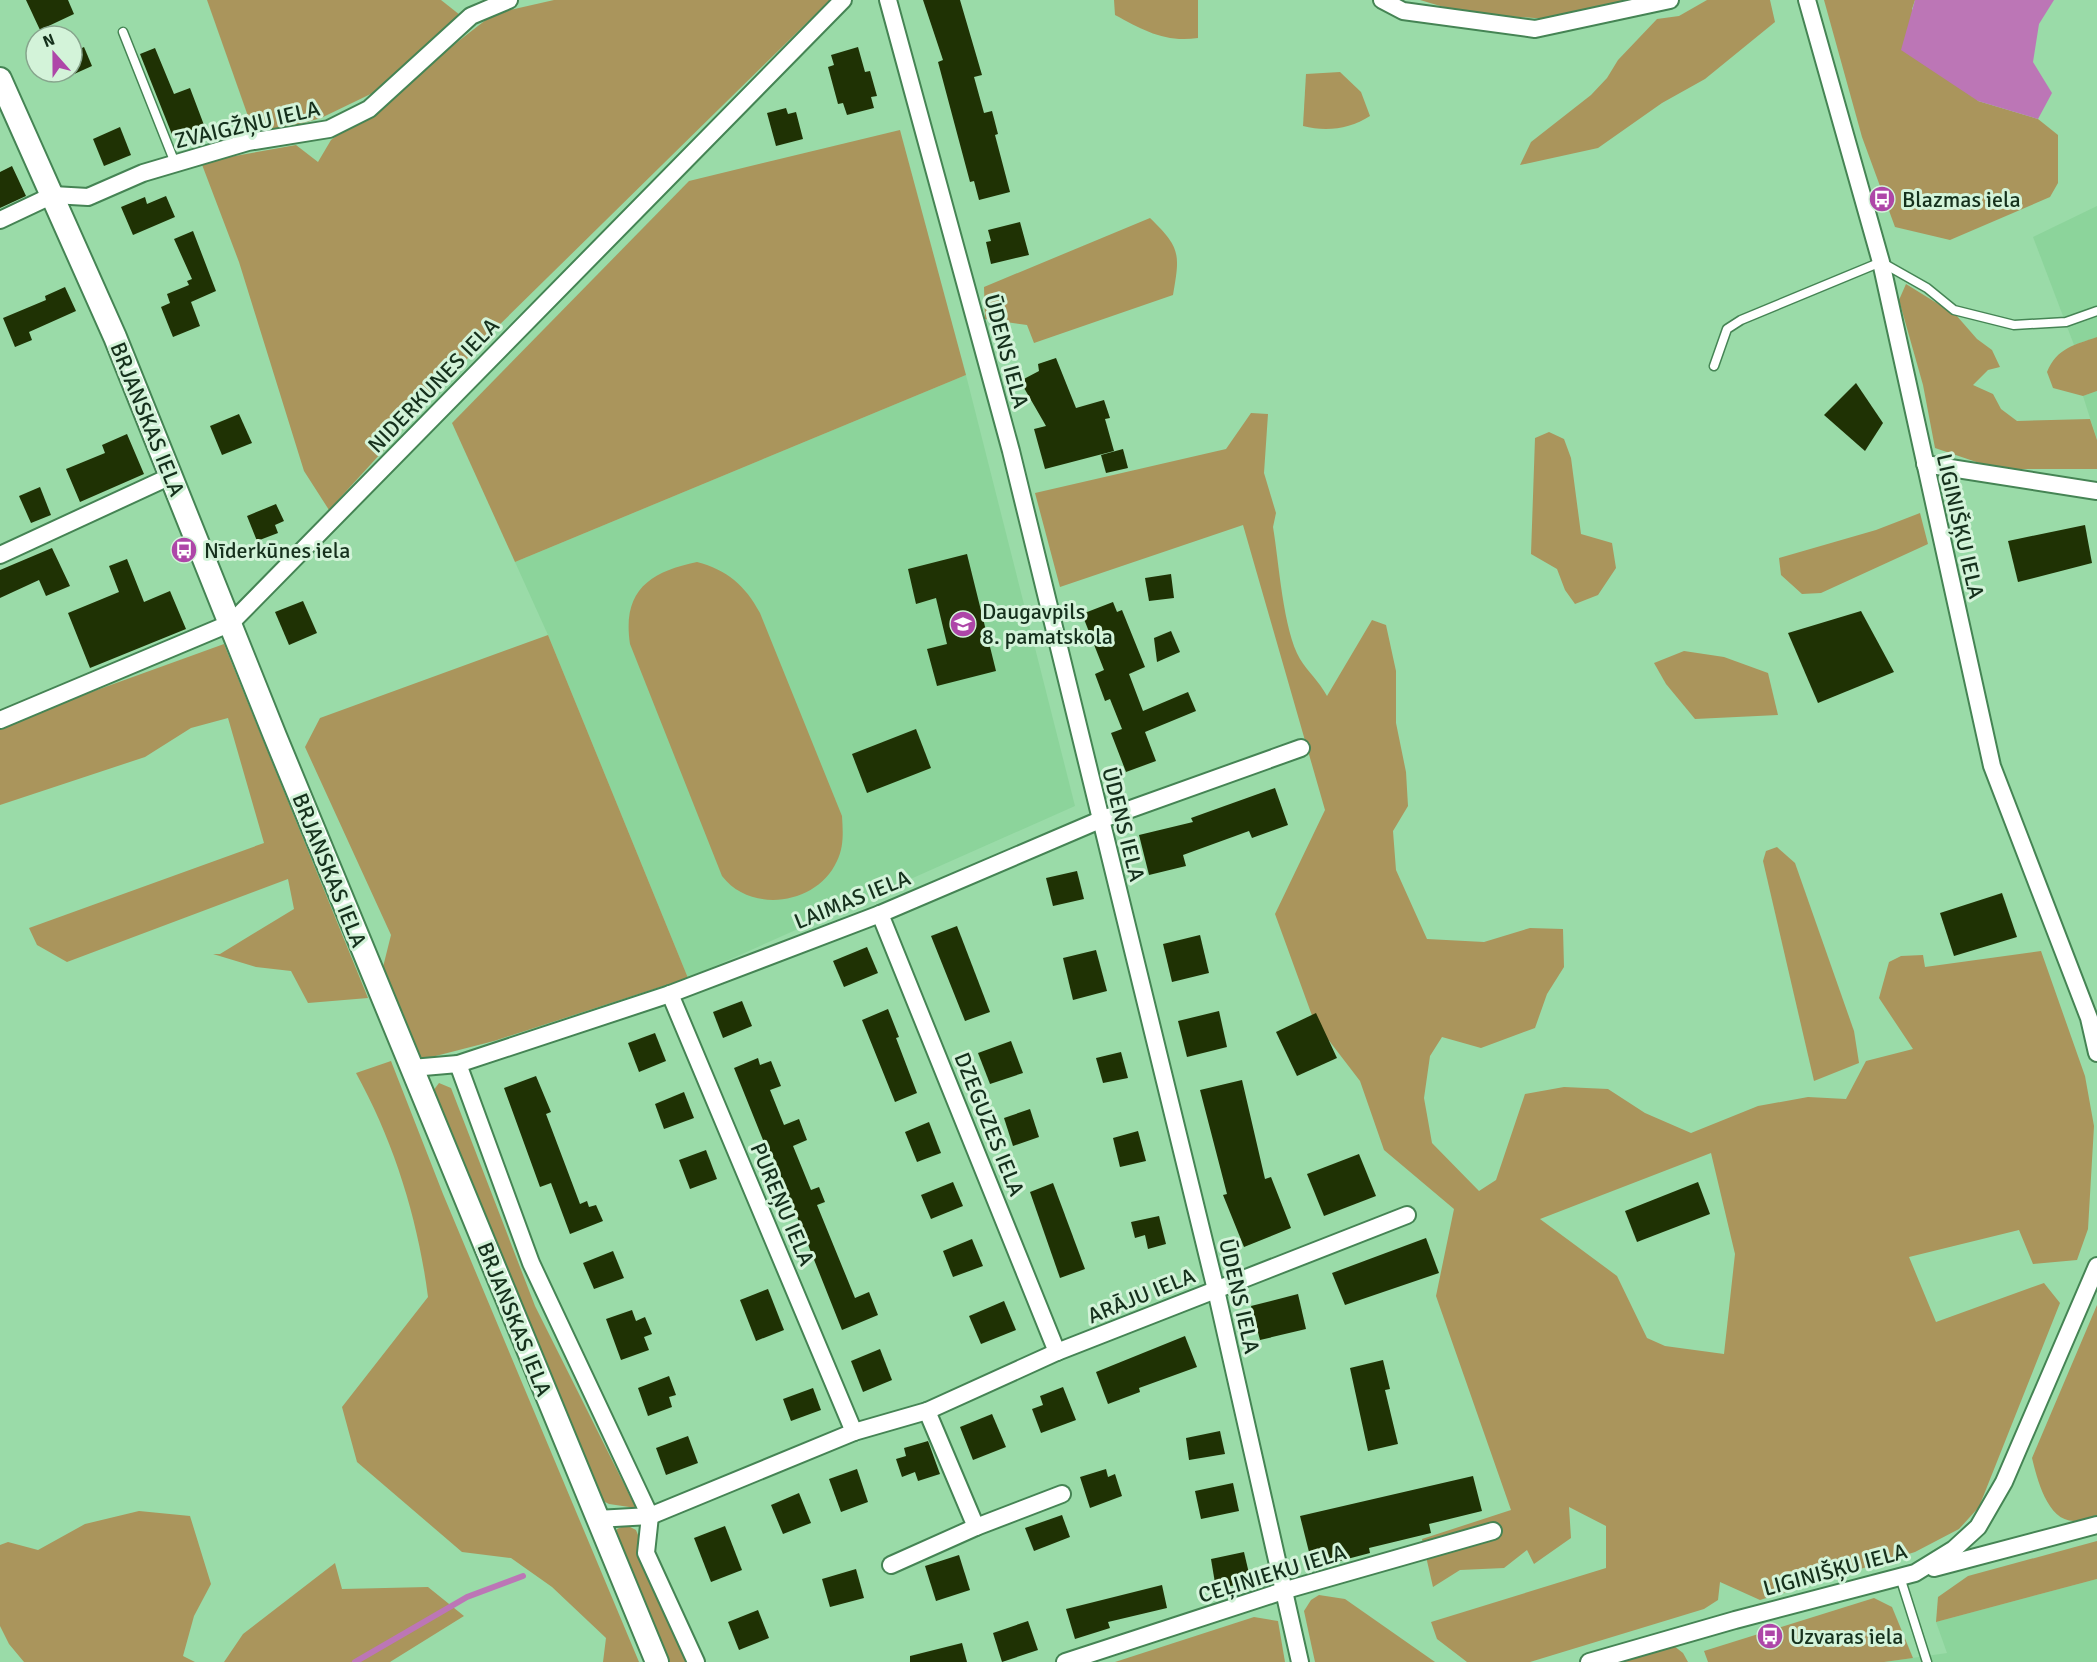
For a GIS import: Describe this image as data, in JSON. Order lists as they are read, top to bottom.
{
  "streets": {
    "main road": ["BRJANSKAS IELA"],
    "street": [
      "ZVAIGŽŅU IELA",
      "ŪDENS IELA",
      "NIDERKUNES IELA",
      "LIGINIŠĶU IELA",
      "LAIMAS IELA",
      "DZEGUZES IELA",
      "PUREŅU IELA",
      "ARĀJU IELA",
      "CEĻINIEKU IELA"
    ]
  },
  "crossings": [
    ["ZVAIGŽŅU IELA", "BRJANSKAS IELA"],
    ["ŪDENS IELA", "LAIMAS IELA"],
    ["ŪDENS IELA", "ARĀJU IELA"],
    ["ŪDENS IELA", "CEĻINIEKU IELA"],
    ["NIDERKUNES IELA", "BRJANSKAS IELA"],
    ["BRJANSKAS IELA", "LAIMAS IELA"],
    ["BRJANSKAS IELA", "ARĀJU IELA"],
    ["LAIMAS IELA", "DZEGUZES IELA"],
    ["LAIMAS IELA", "PUREŅU IELA"],
    ["DZEGUZES IELA", "ARĀJU IELA"],
    ["PUREŅU IELA", "ARĀJU IELA"]
  ],
  "places": {
    "bus stop": ["Blazmas iela", "Nīderkūnes iela", "Uzvaras iela"],
    "school or university": ["Daugavpils 8. pamatskola"]
  },
  "north": "top"
}
